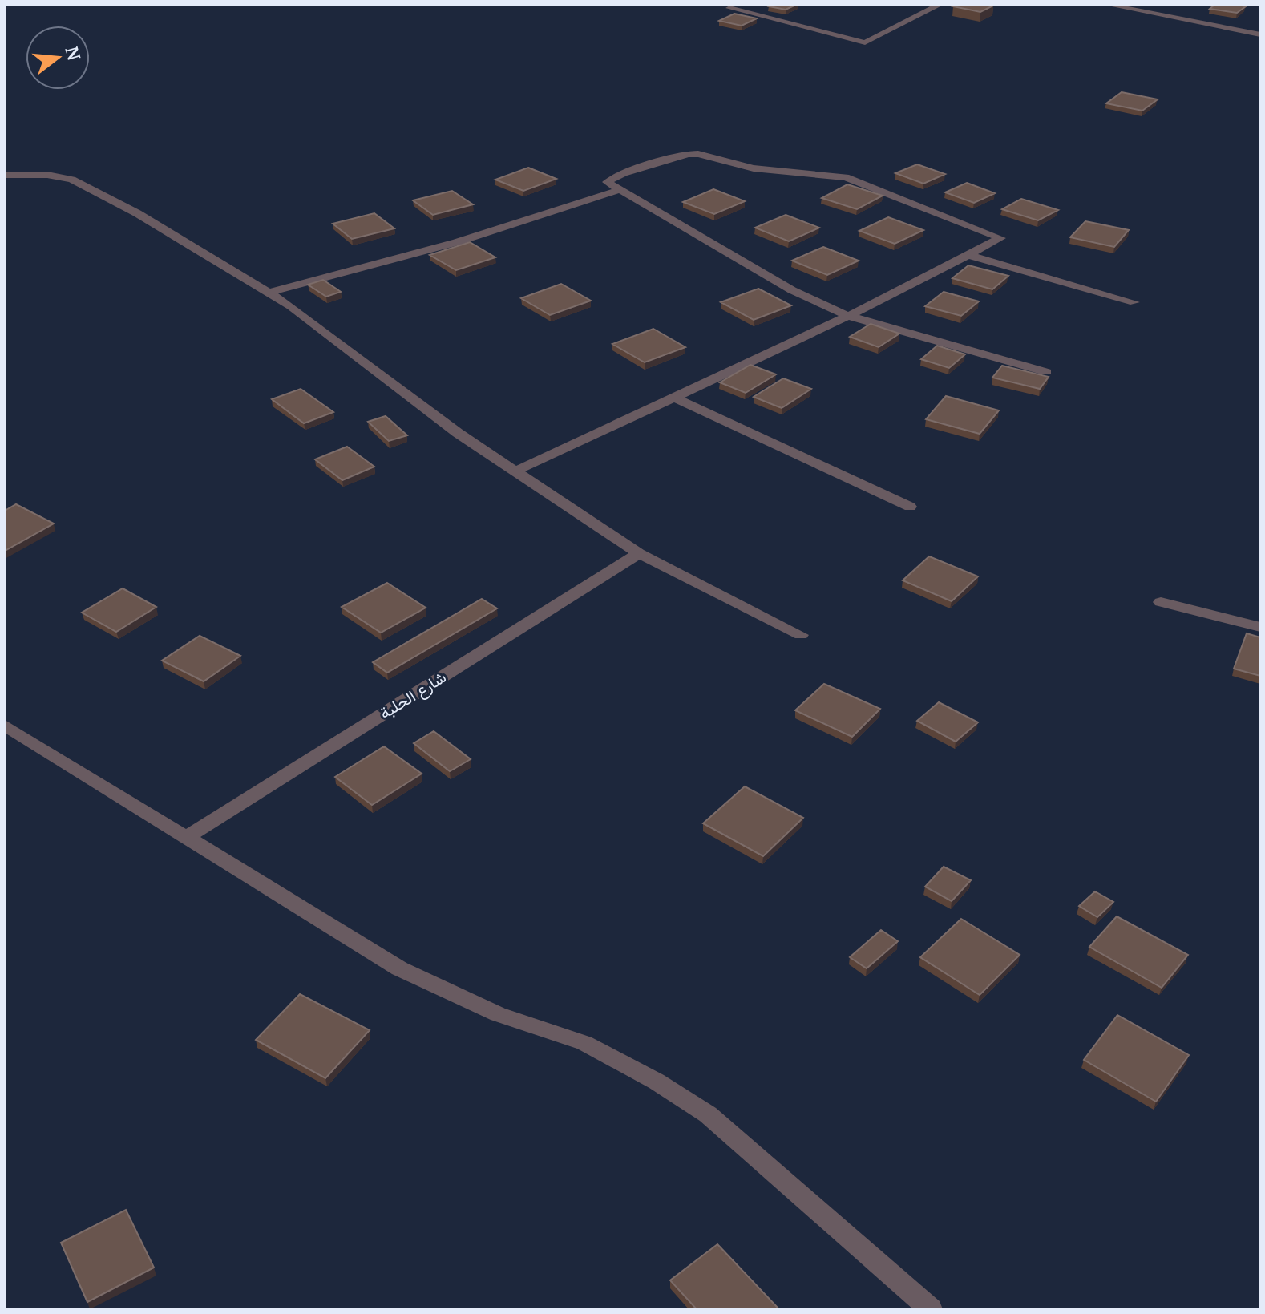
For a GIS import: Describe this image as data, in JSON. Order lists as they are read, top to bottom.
{
  "streets": {
    "street": ["شارع الحلبة"]
  },
  "north": "right"
}
